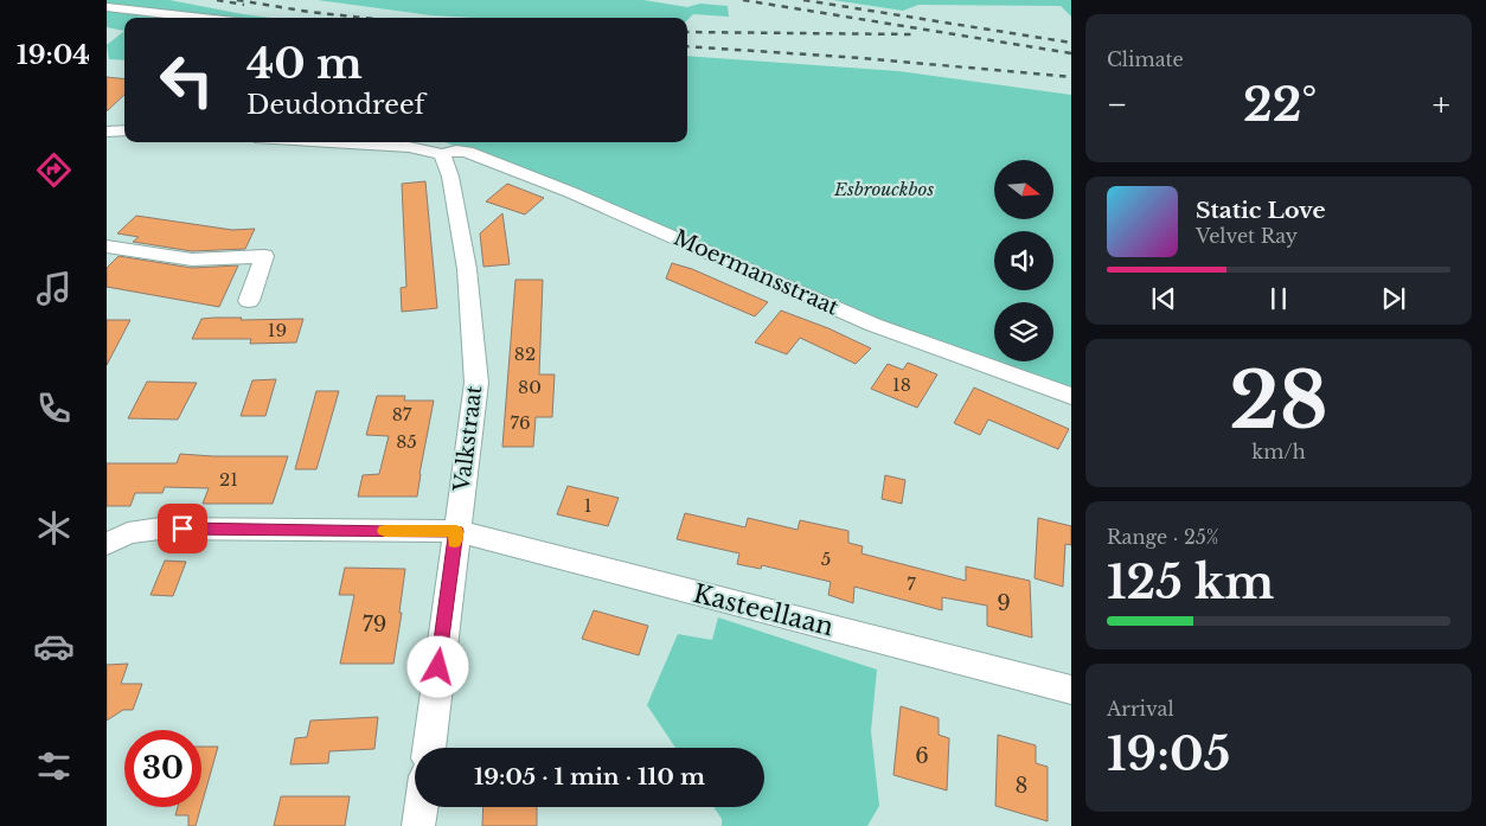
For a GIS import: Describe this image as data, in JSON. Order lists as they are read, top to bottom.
{
  "streets": {
    "street": ["Moermansstraat", "Valkstraat", "Kasteellaan"]
  },
  "crossings": [
    ["Moermansstraat", "Valkstraat"],
    ["Valkstraat", "Kasteellaan"]
  ],
  "parks": ["Esbrouckbos"],
  "house_numbers": [
    "19",
    "82",
    "18",
    "80",
    "87",
    "76",
    "85",
    "21",
    "1",
    "5",
    "7",
    "9",
    "79",
    "6",
    "8"
  ],
  "north": "right",
  "page": {
    "tabs": "19:04",
    "tile": [
      "Climate",
      ["28", "km/h"],
      ["Range · 25%", "125 km"],
      ["Arrival", "19:05"]
    ],
    "turn": ["40 m", "Deudondreef"],
    "heat": ["−", "22°", "+"],
    "song": ["Static Love", "Velvet Ray"],
    "limit": "30",
    "trip": "19:05 · 1 min · 110 m"
  }
}
